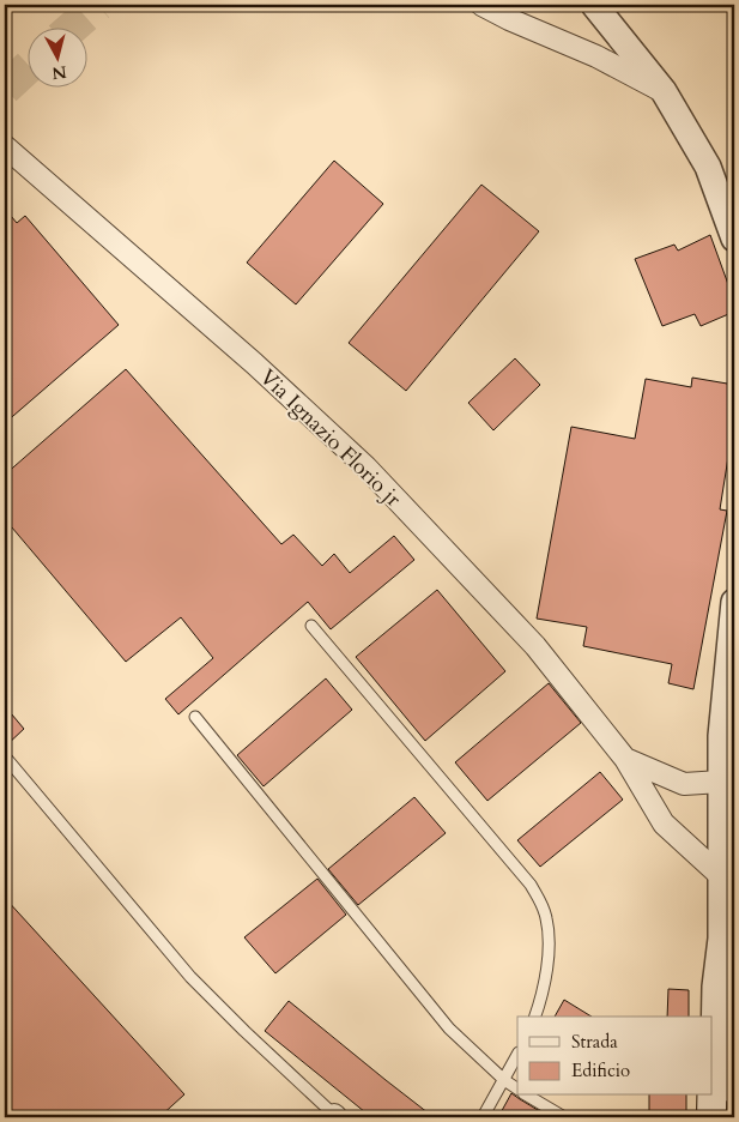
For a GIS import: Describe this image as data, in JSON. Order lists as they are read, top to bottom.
{
  "streets": {
    "street": ["Via Ignazio Florio jr"]
  },
  "legend": ["Strada", "Edificio"],
  "north": "bottom"
}
